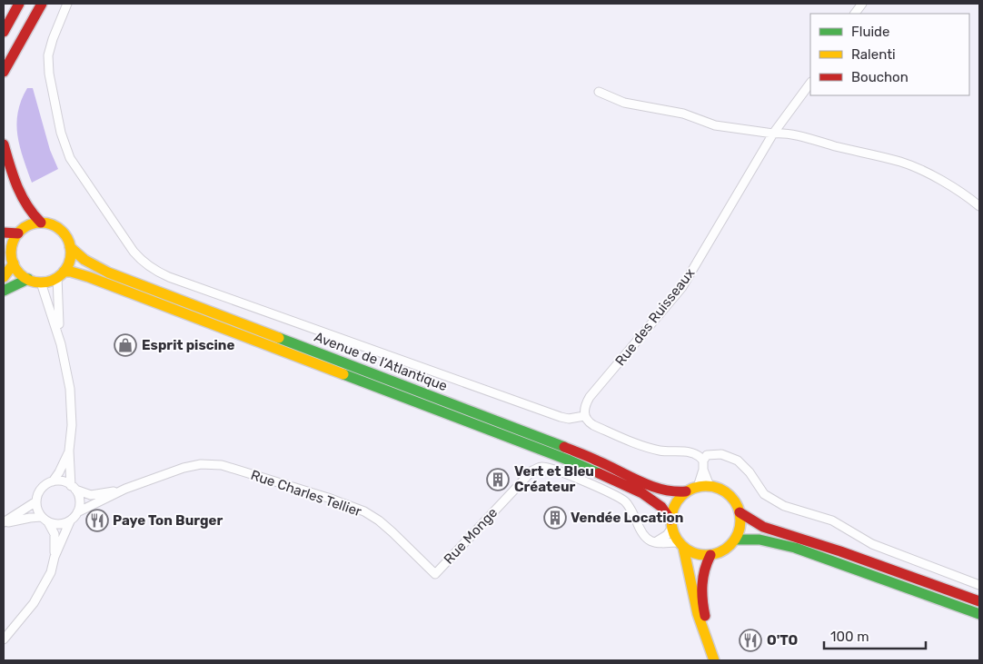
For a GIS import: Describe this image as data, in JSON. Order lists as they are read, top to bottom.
{
  "streets": {
    "main road": ["Avenue de l’Atlantique"],
    "street": ["Rue des Ruisseaux", "Rue Charles Tellier", "Rue Monge"]
  },
  "crossings": [
    ["Rue Charles Tellier", "Rue Monge"]
  ],
  "places": {
    "shop": ["Esprit piscine"],
    "building": ["Vert et Bleu Créateur", "Vendée Location"],
    "restaurant": ["Paye Ton Burger", "O'TO"]
  },
  "legend": ["Fluide", "Ralenti", "Bouchon"],
  "scale_bar": "100 m"
}
